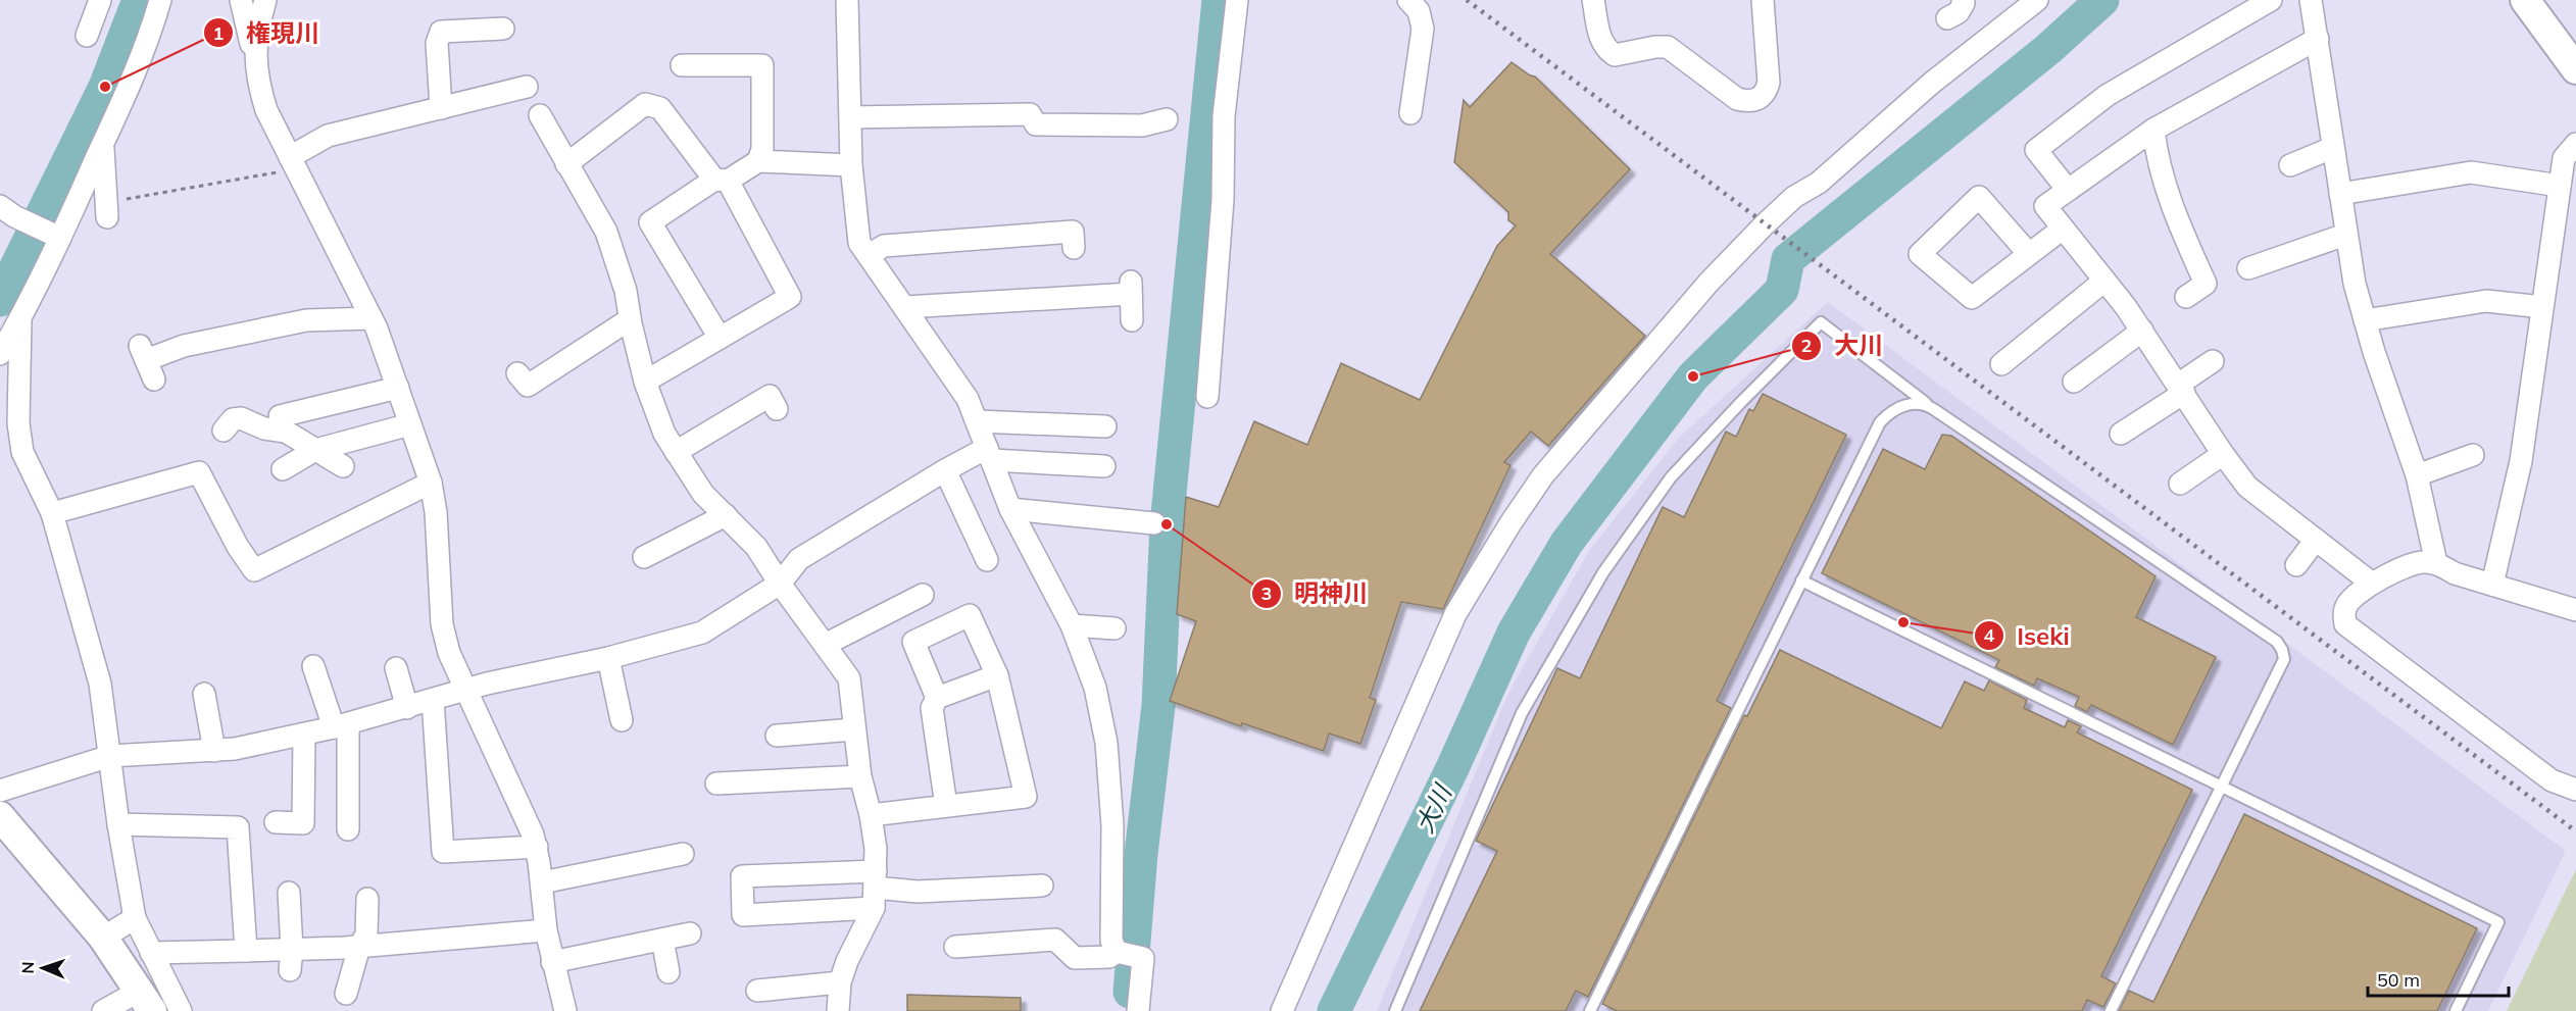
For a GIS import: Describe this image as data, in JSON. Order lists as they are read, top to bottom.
{
  "water": ["大川"],
  "places": [
    "権現川",
    "大川",
    "明神川",
    "Iseki"
  ],
  "scale_bar": "50 m",
  "north": "left"
}
